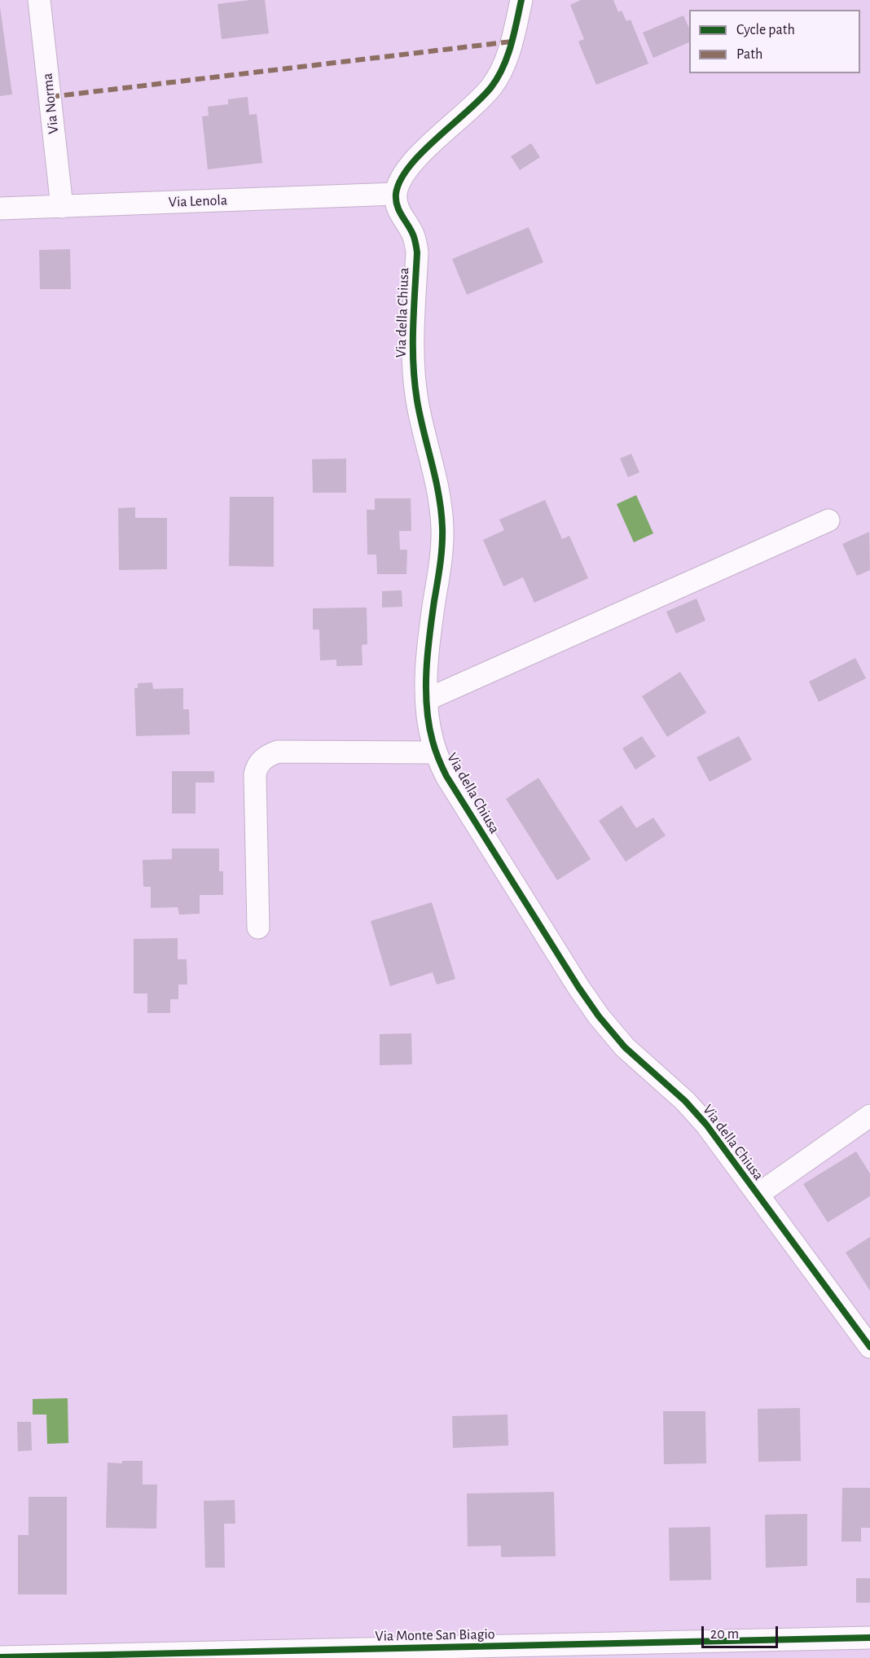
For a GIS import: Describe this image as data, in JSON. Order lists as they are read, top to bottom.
{
  "streets": {
    "street": [
      "Via Norma",
      "Via Lenola",
      "Via della Chiusa",
      "Via Monte San Biagio"
    ]
  },
  "crossings": [
    ["Via Norma", "Via Lenola"],
    ["Via Lenola", "Via della Chiusa"]
  ],
  "legend": ["Cycle path", "Path"],
  "scale_bar": "20 m"
}
